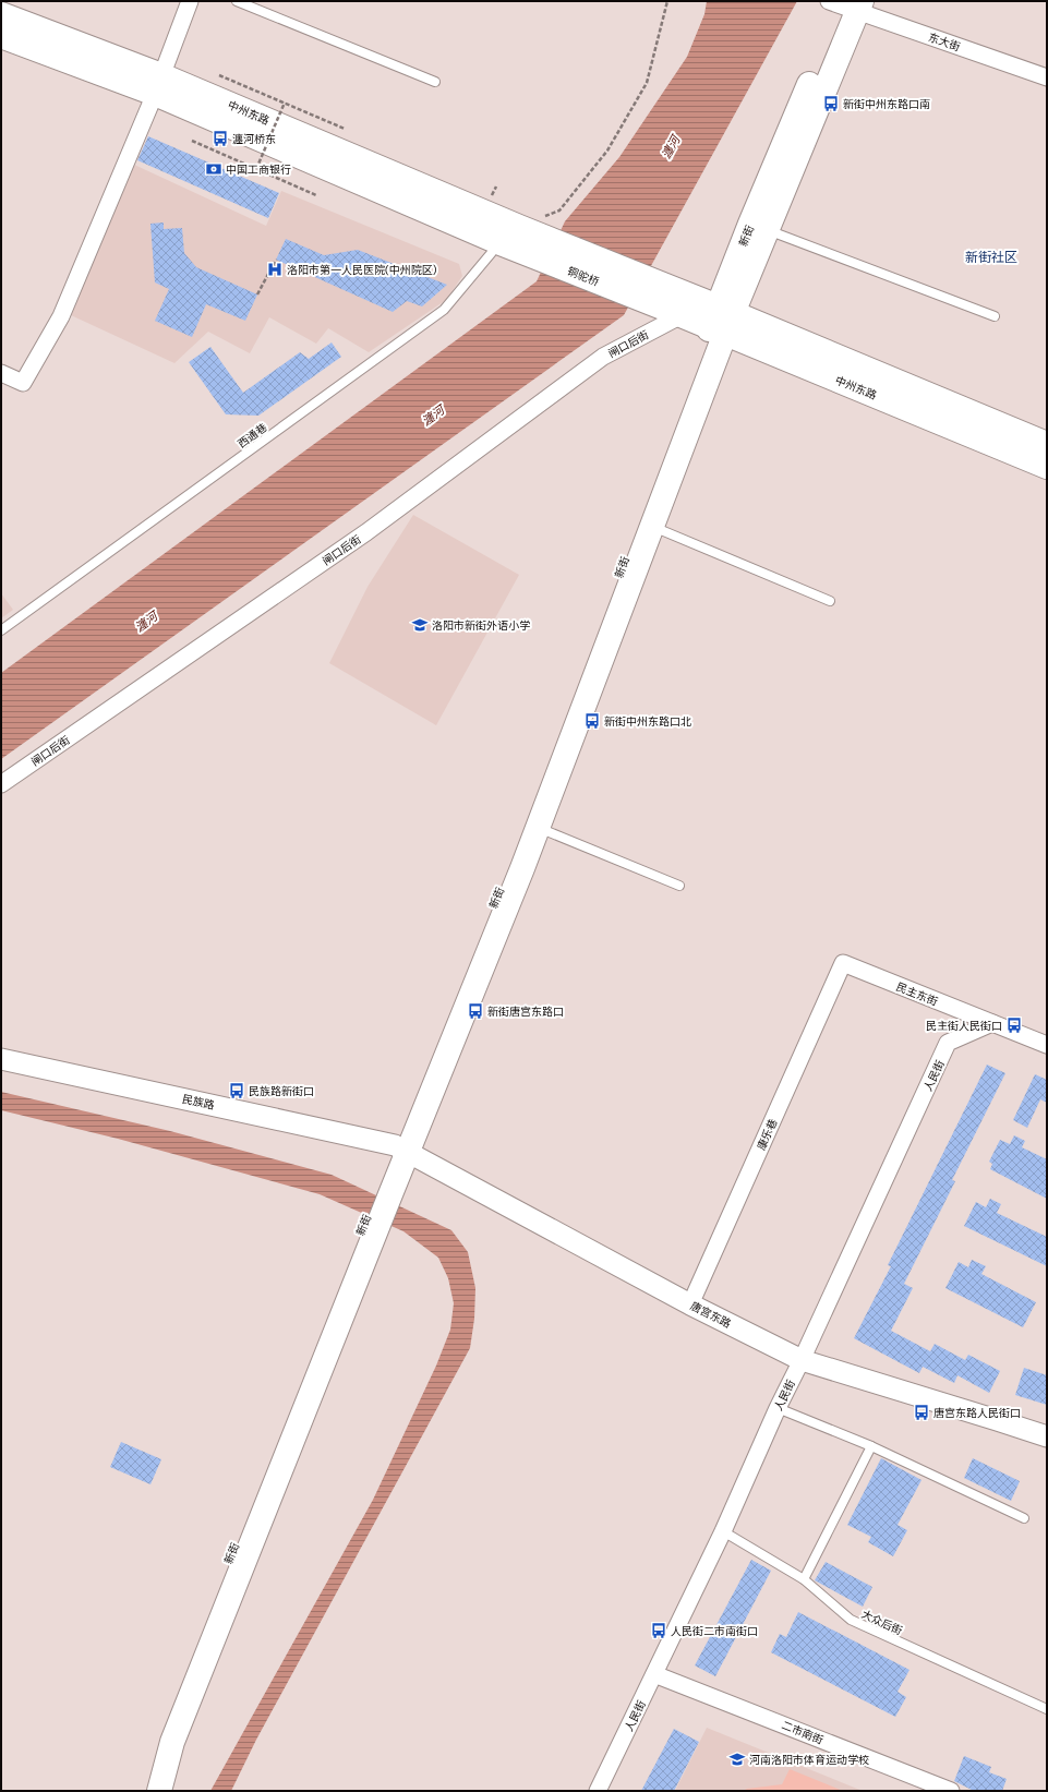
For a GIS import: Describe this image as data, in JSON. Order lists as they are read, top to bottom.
{
  "streets": {
    "main road": ["中州东路", "新街", "铜驼桥"],
    "street": [
      "东大街",
      "闸口后街",
      "民主东街",
      "人民街",
      "民族路",
      "康乐巷",
      "唐宫东路",
      "二市南街"
    ],
    "lane": ["西通巷", "大众后街"]
  },
  "crossings": [
    ["东大街", "新街"],
    ["中州东路", "新街"],
    ["中州东路", "铜驼桥"],
    ["中州东路", "闸口后街"],
    ["中州东路", "西通巷"],
    ["新街", "民族路"],
    ["新街", "唐宫东路"],
    ["铜驼桥", "闸口后街"],
    ["铜驼桥", "西通巷"],
    ["民主东街", "人民街"],
    ["民主东街", "康乐巷"],
    ["人民街", "唐宫东路"],
    ["人民街", "大众后街"],
    ["人民街", "二市南街"],
    ["民族路", "唐宫东路"],
    ["康乐巷", "唐宫东路"]
  ],
  "districts": ["新街社区"],
  "water": ["瀍河"],
  "places": {
    "bus stop": [
      "新街中州东路口南",
      "瀍河桥东",
      "新街中州东路口北",
      "新街唐宫东路口",
      "民主街人民街口",
      "民族路新街口",
      "唐宫东路人民街口",
      "人民街二市南街口"
    ],
    "bank": ["中国工商银行"],
    "hospital": ["洛阳市第一人民医院(中州院区)"],
    "school or university": ["洛阳市新街外语小学", "河南洛阳市体育运动学校"]
  }
}
